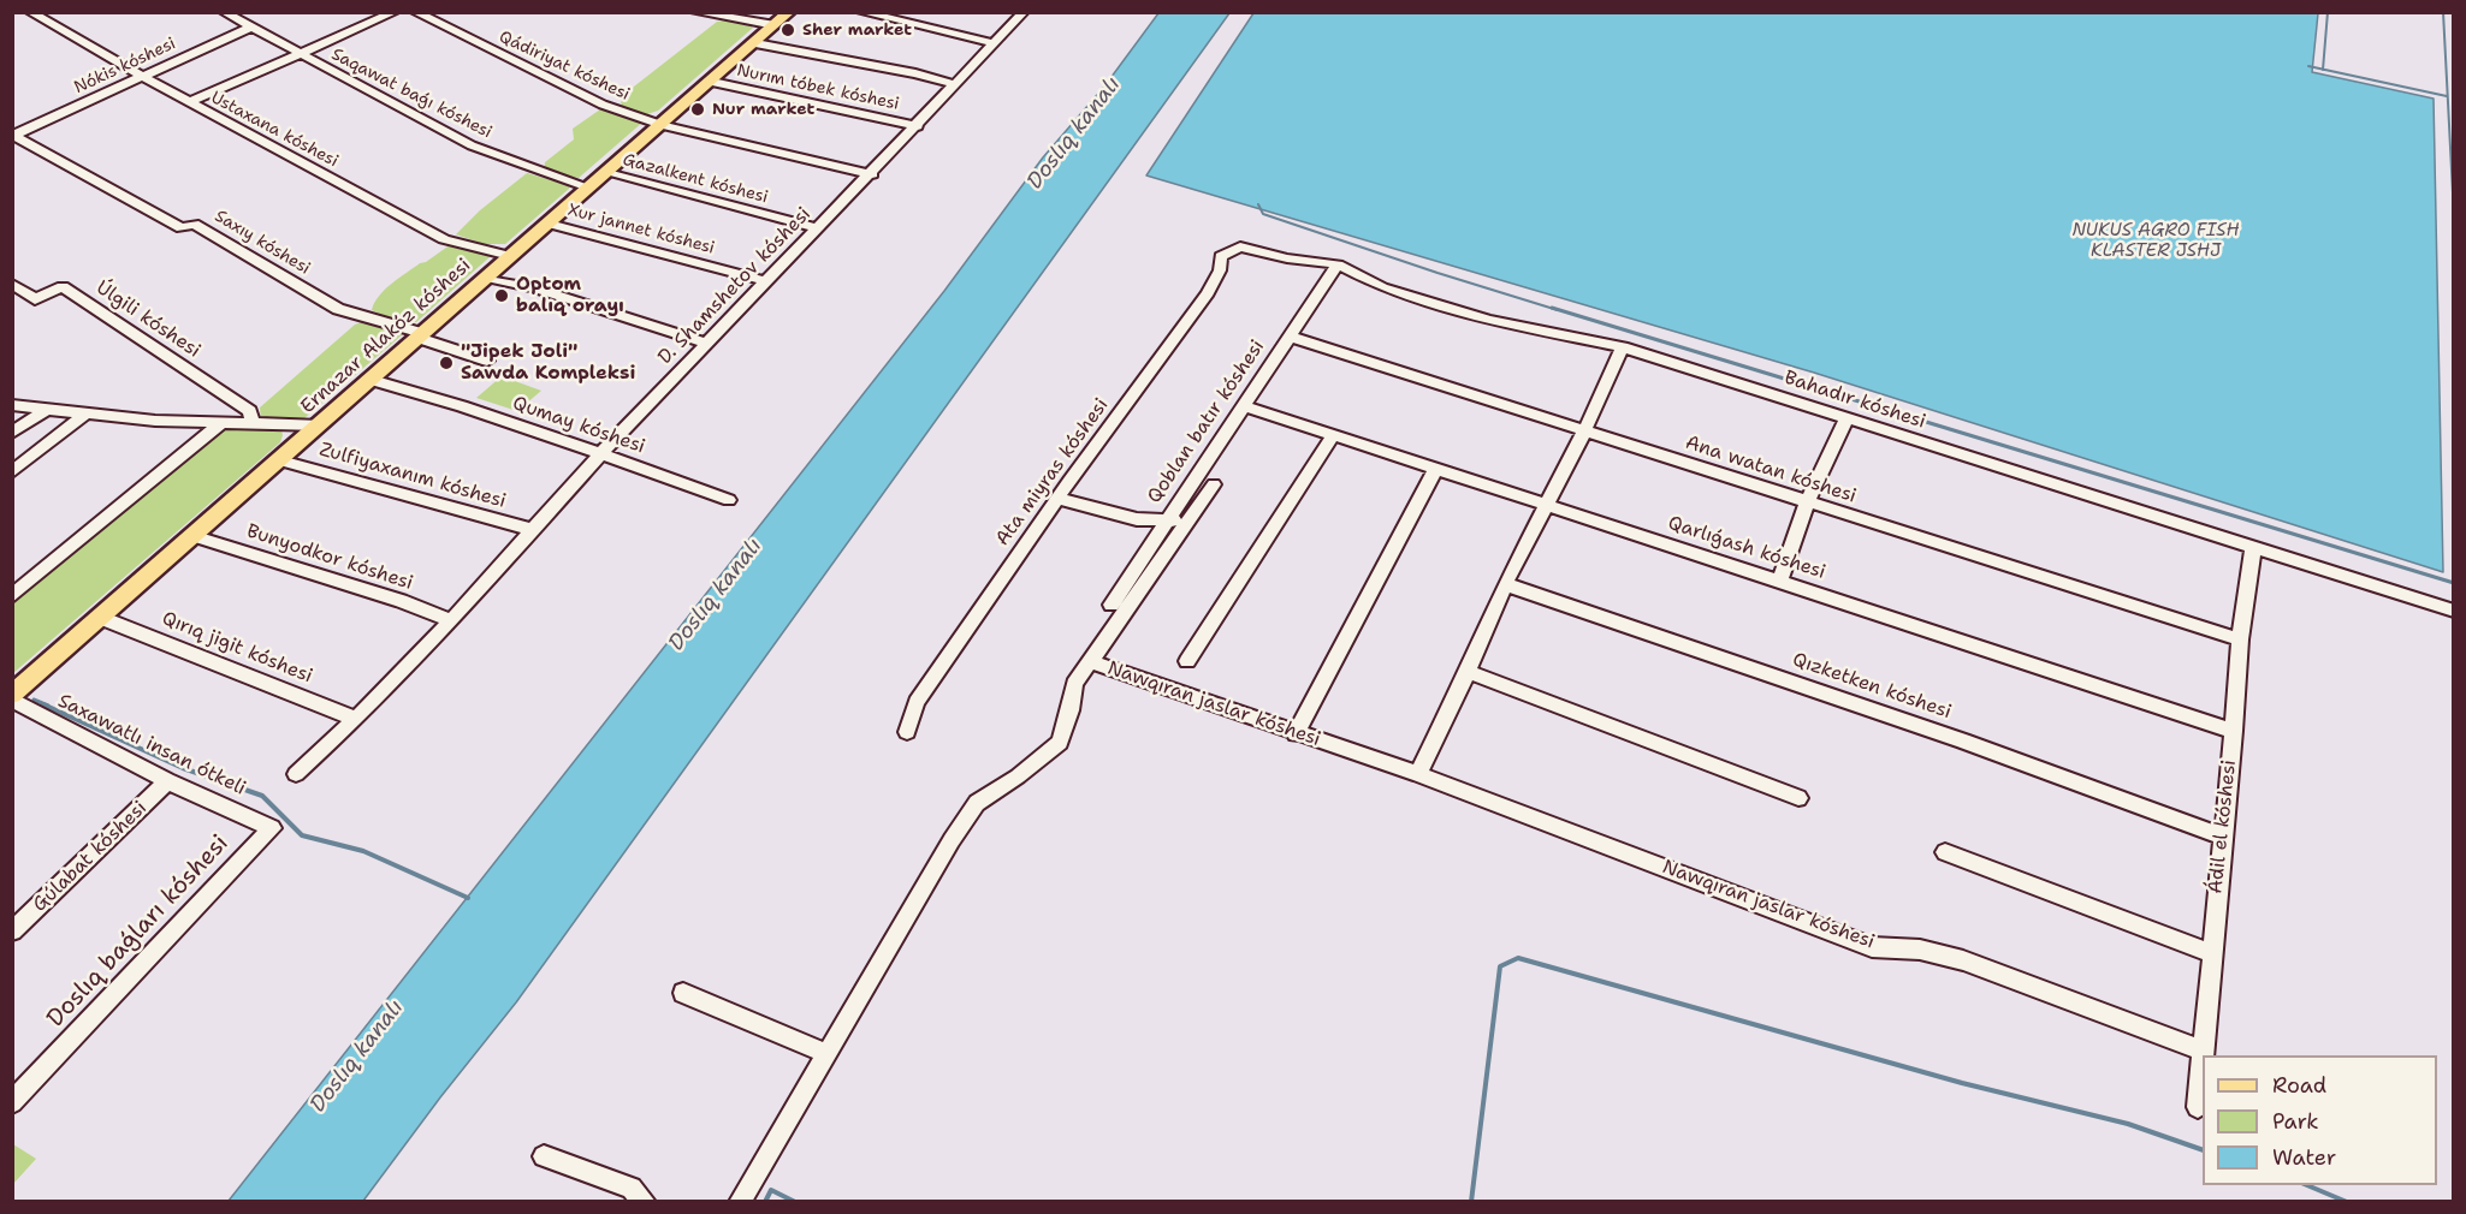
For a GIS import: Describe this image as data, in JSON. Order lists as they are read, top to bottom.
{
  "streets": {
    "main road": ["Ernazar Alakóz kóshesi"],
    "street": [
      "Nókis kóshesi",
      "Qádiriyat kóshesi",
      "Nurım tóbek kóshesi",
      "Saqawat baǵı kóshesi",
      "Ustaxana kóshesi",
      "Gazalkent kóshesi",
      "Xur jannet kóshesi",
      "Saxıy kóshesi",
      "D. Shamshetov kóshesi",
      "Úlgili kóshesi",
      "Bahadır kóshesi",
      "Qoblan batır kóshesi",
      "Qumay kóshesi",
      "Ana watan kóshesi",
      "Ata miyras kóshesi",
      "Zulfiyaxanım kóshesi",
      "Qarlıǵash kóshesi",
      "Bunyodkor kóshesi",
      "Qırıq jigit kóshesi",
      "Qızketken kóshesi",
      "Nawqıran jaslar kóshesi",
      "Saxawatlı insan ótkeli",
      "Ádil el kóshesi",
      "Gúlabat kóshesi",
      "Doslıq baǵları kóshesi"
    ]
  },
  "crossings": [
    ["Nókis kóshesi", "Saqawat baǵı kóshesi"],
    ["Nókis kóshesi", "Ustaxana kóshesi"],
    ["Nókis kóshesi", "Saxıy kóshesi"],
    ["Qádiriyat kóshesi", "D. Shamshetov kóshesi"],
    ["Qádiriyat kóshesi", "Ernazar Alakóz kóshesi"],
    ["Nurım tóbek kóshesi", "D. Shamshetov kóshesi"],
    ["Nurım tóbek kóshesi", "Ernazar Alakóz kóshesi"],
    ["Saqawat baǵı kóshesi", "Ernazar Alakóz kóshesi"],
    ["Ustaxana kóshesi", "Ernazar Alakóz kóshesi"],
    ["Gazalkent kóshesi", "D. Shamshetov kóshesi"],
    ["Gazalkent kóshesi", "Ernazar Alakóz kóshesi"],
    ["Xur jannet kóshesi", "D. Shamshetov kóshesi"],
    ["Xur jannet kóshesi", "Ernazar Alakóz kóshesi"],
    ["Saxıy kóshesi", "Ernazar Alakóz kóshesi"],
    ["D. Shamshetov kóshesi", "Qumay kóshesi"],
    ["D. Shamshetov kóshesi", "Zulfiyaxanım kóshesi"],
    ["D. Shamshetov kóshesi", "Bunyodkor kóshesi"],
    ["D. Shamshetov kóshesi", "Qırıq jigit kóshesi"],
    ["Ernazar Alakóz kóshesi", "Qumay kóshesi"],
    ["Ernazar Alakóz kóshesi", "Zulfiyaxanım kóshesi"],
    ["Ernazar Alakóz kóshesi", "Bunyodkor kóshesi"],
    ["Ernazar Alakóz kóshesi", "Qırıq jigit kóshesi"],
    ["Ernazar Alakóz kóshesi", "Saxawatlı insan ótkeli"],
    ["Bahadır kóshesi", "Qoblan batır kóshesi"],
    ["Bahadır kóshesi", "Ata miyras kóshesi"],
    ["Bahadır kóshesi", "Ádil el kóshesi"],
    ["Qoblan batır kóshesi", "Ana watan kóshesi"],
    ["Qoblan batır kóshesi", "Qarlıǵash kóshesi"],
    ["Qoblan batır kóshesi", "Nawqıran jaslar kóshesi"],
    ["Ana watan kóshesi", "Ádil el kóshesi"],
    ["Qarlıǵash kóshesi", "Ádil el kóshesi"],
    ["Qızketken kóshesi", "Ádil el kóshesi"],
    ["Nawqıran jaslar kóshesi", "Ádil el kóshesi"],
    ["Saxawatlı insan ótkeli", "Gúlabat kóshesi"],
    ["Saxawatlı insan ótkeli", "Doslıq baǵları kóshesi"]
  ],
  "water": ["Doslıq kanalı", "NUKUS AGRO FISH KLASTER JSHJ"],
  "places": [
    "Sher market",
    "Nur market",
    "Optom balıq orayı",
    "\"Jipek Joli\" Sawda Kompleksi"
  ],
  "legend": ["Road", "Park", "Water"]
}
